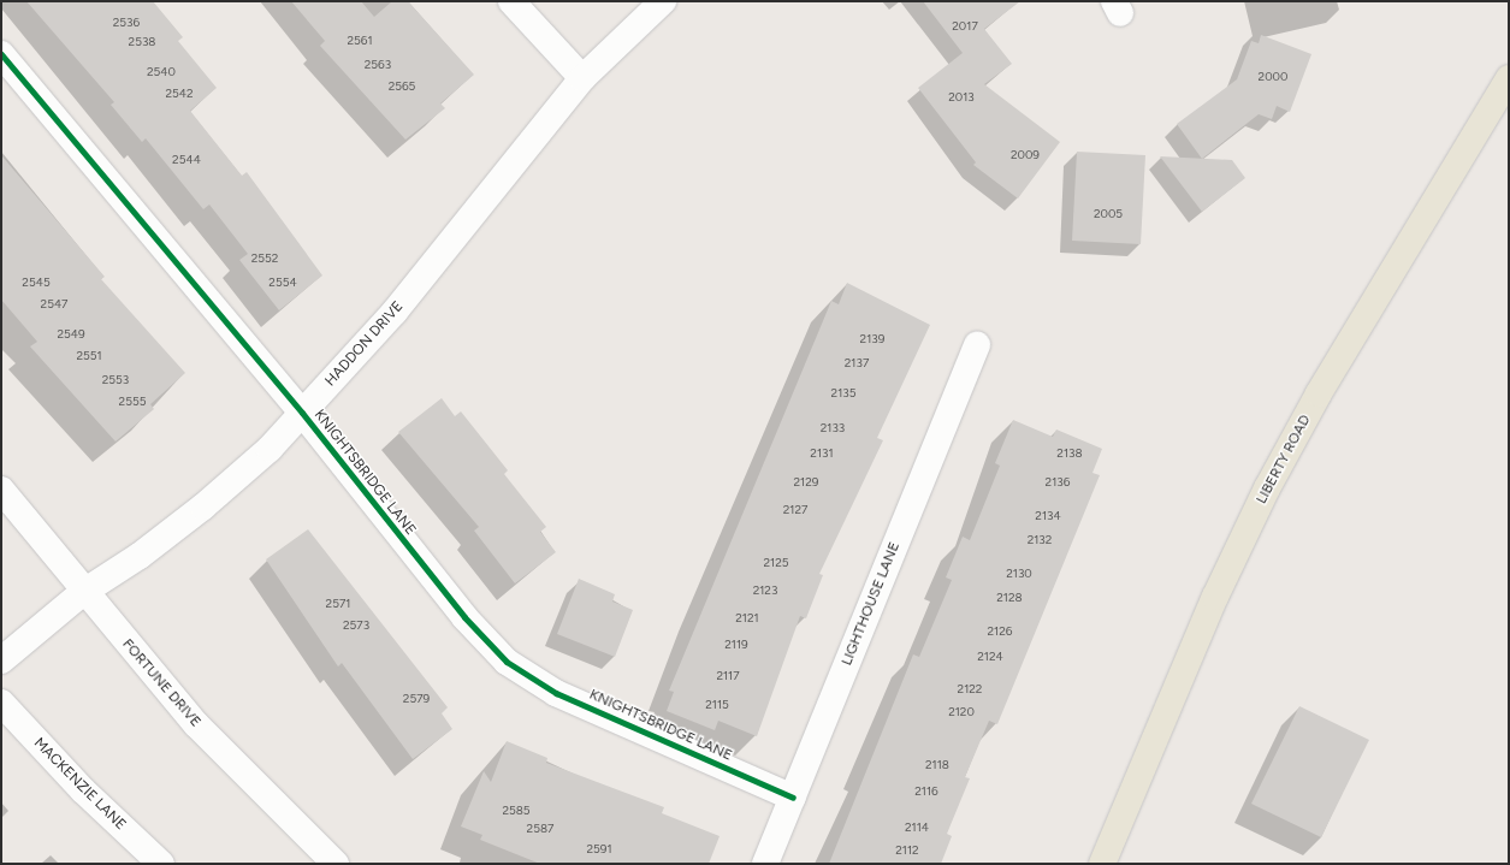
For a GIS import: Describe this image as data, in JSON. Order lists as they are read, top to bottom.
{
  "streets": {
    "main road": ["LIBERTY ROAD"],
    "street": [
      "HADDON DRIVE",
      "KNIGHTSBRIDGE LANE",
      "LIGHTHOUSE LANE",
      "FORTUNE DRIVE",
      "MACKENZIE LANE"
    ]
  },
  "crossings": [
    ["HADDON DRIVE", "KNIGHTSBRIDGE LANE"],
    ["HADDON DRIVE", "FORTUNE DRIVE"],
    ["KNIGHTSBRIDGE LANE", "LIGHTHOUSE LANE"]
  ],
  "house_numbers": [
    "2536",
    "2017",
    "2561",
    "2538",
    "2563",
    "2540",
    "2000",
    "2565",
    "2542",
    "2013",
    "2009",
    "2544",
    "2005",
    "2552",
    "2545",
    "2554",
    "2547",
    "2549",
    "2139",
    "2551",
    "2137",
    "2553",
    "2135",
    "2555",
    "2133",
    "2131",
    "2138",
    "2129",
    "2136",
    "2127",
    "2134",
    "2132",
    "2125",
    "2130",
    "2123",
    "2128",
    "2571",
    "2121",
    "2573",
    "2126",
    "2119",
    "2124",
    "2117",
    "2122",
    "2579",
    "2115",
    "2120",
    "2118",
    "2116",
    "2585",
    "2114",
    "2587",
    "2591",
    "2112"
  ]
}
